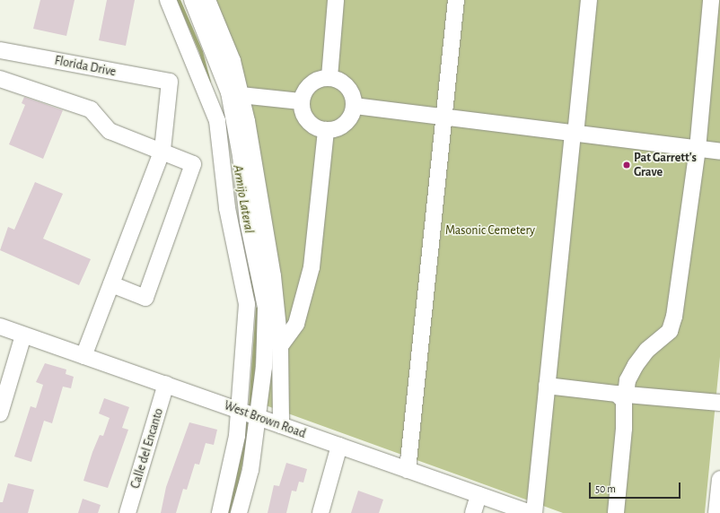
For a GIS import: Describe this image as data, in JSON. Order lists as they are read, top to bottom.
{
  "streets": {
    "street": ["Florida Drive", "West Brown Road", "Calle del Encanto"]
  },
  "crossings": [
    ["West Brown Road", "Calle del Encanto"]
  ],
  "water": ["Armijo Lateral"],
  "parks": ["Masonic Cemetery"],
  "places": ["Pat Garrett's Grave"],
  "scale_bar": "50 m"
}
